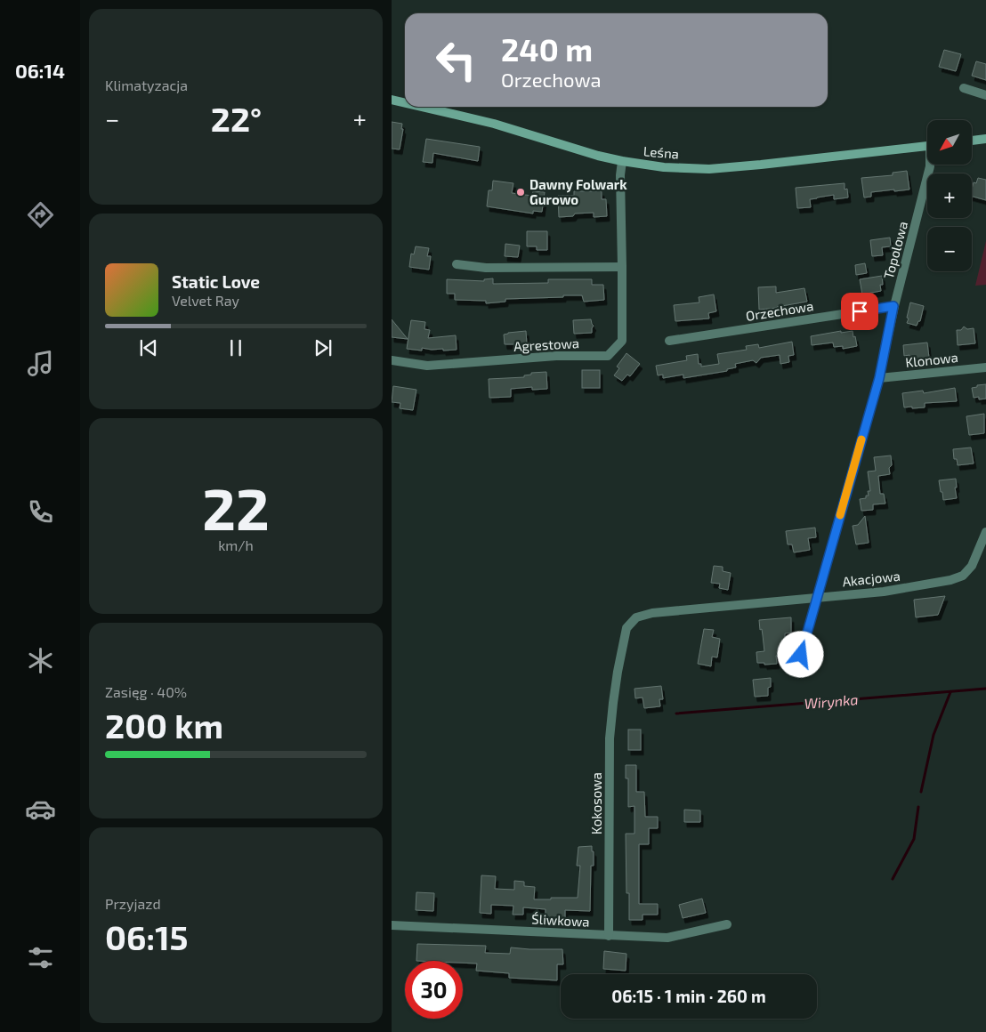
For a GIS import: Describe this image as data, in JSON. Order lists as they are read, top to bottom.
{
  "streets": {
    "street": [
      "Leśna",
      "Topolowa",
      "Orzechowa",
      "Agrestowa",
      "Klonowa",
      "Akacjowa",
      "Kokosowa",
      "Śliwkowa"
    ]
  },
  "crossings": [
    ["Leśna", "Agrestowa"],
    ["Topolowa", "Orzechowa"],
    ["Topolowa", "Klonowa"],
    ["Topolowa", "Akacjowa"],
    ["Akacjowa", "Kokosowa"],
    ["Kokosowa", "Śliwkowa"]
  ],
  "water": ["Wirynka"],
  "places": ["Dawny Folwark Gurowo"],
  "north": "bottom left",
  "page": {
    "tabs": "06:14",
    "tile": [
      "Klimatyzacja",
      ["22", "km/h"],
      ["Zasięg · 40%", "200 km"],
      ["Przyjazd", "06:15"]
    ],
    "turn": ["240 m", "Orzechowa"],
    "heat": ["−", "22°", "+"],
    "map_buttons": ["+", "−"],
    "song": ["Static Love", "Velvet Ray"],
    "limit": "30",
    "trip": "06:15 · 1 min · 260 m"
  }
}
